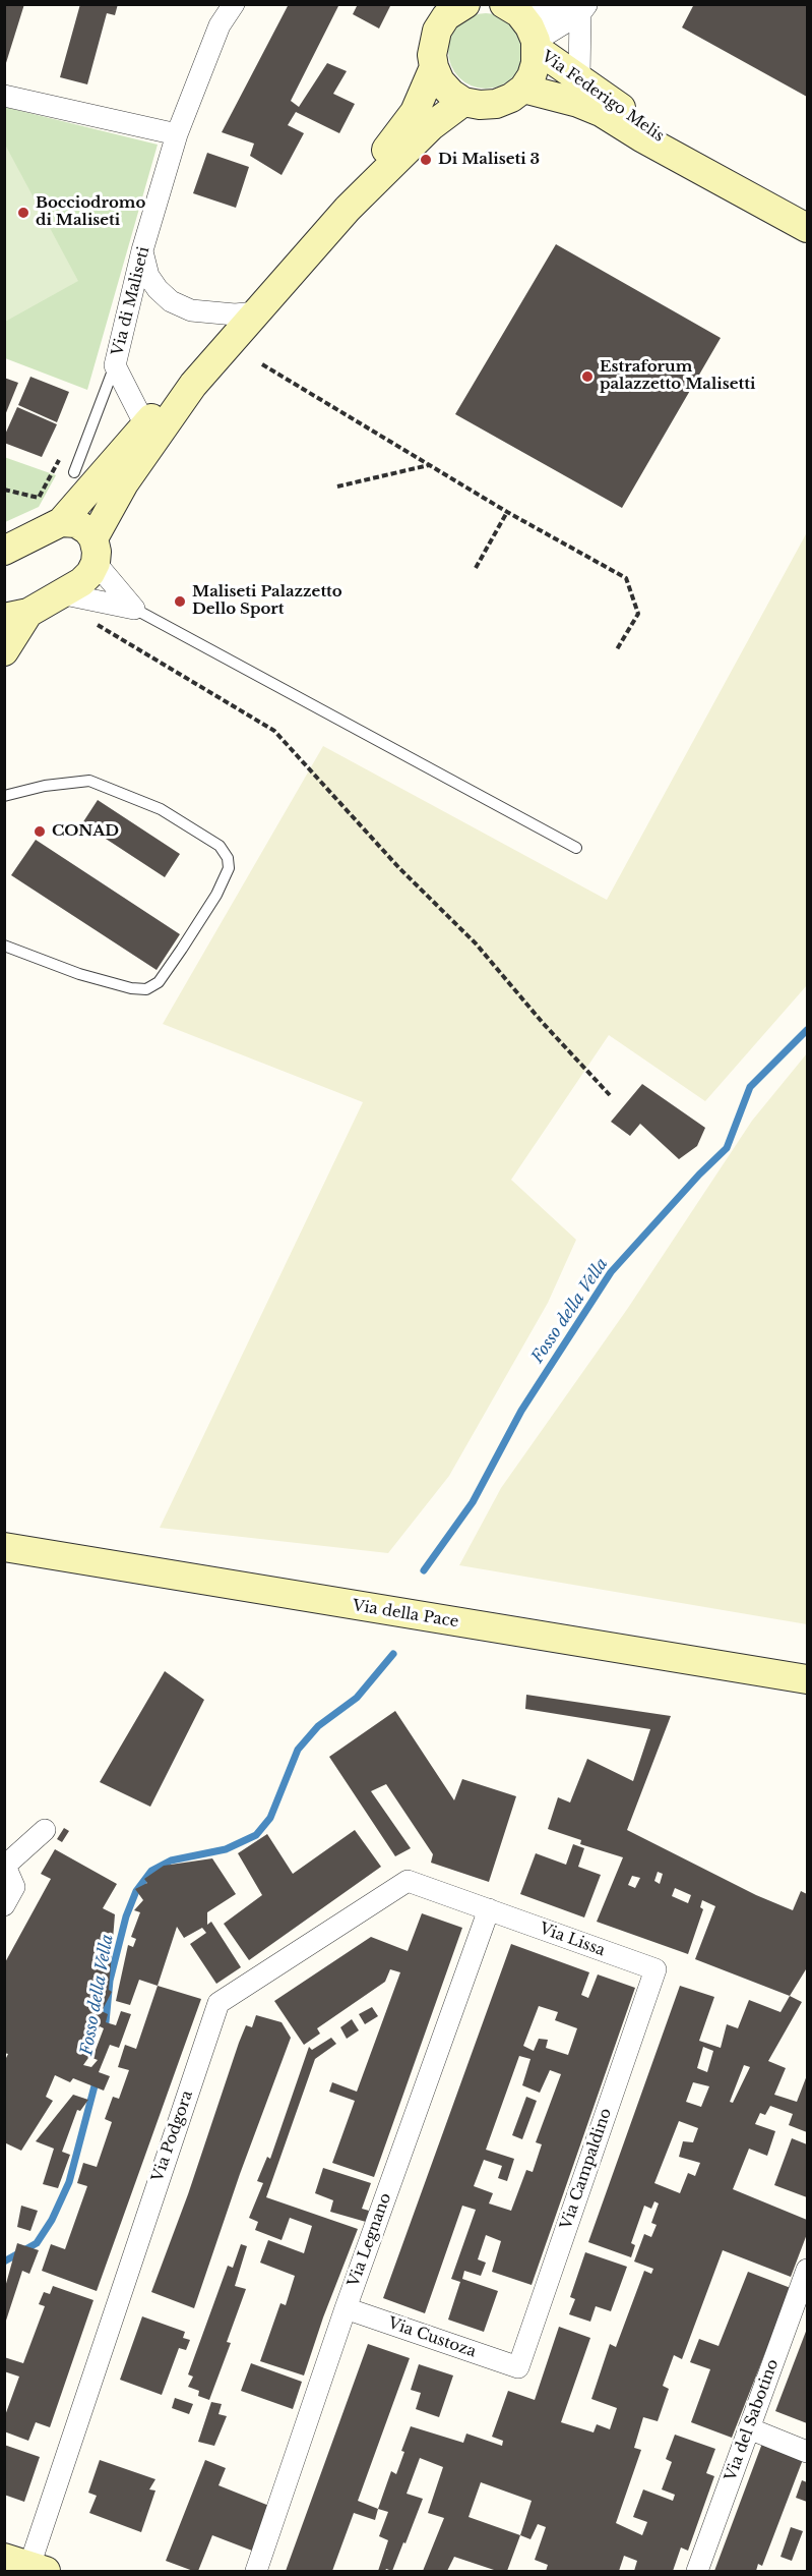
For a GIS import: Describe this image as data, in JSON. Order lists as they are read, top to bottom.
{
  "streets": {
    "main road": ["Via Federigo Melis", "Via della Pace"],
    "street": [
      "Via di Maliseti",
      "Via Lissa",
      "Via Podgora",
      "Via Campaldino",
      "Via Legnano",
      "Via Custoza",
      "Via del Sabotino"
    ]
  },
  "crossings": [
    ["Via Lissa", "Via Podgora"],
    ["Via Lissa", "Via Campaldino"],
    ["Via Lissa", "Via Legnano"],
    ["Via Podgora", "Via Legnano"],
    ["Via Campaldino", "Via Custoza"],
    ["Via Legnano", "Via Custoza"]
  ],
  "water": ["Fosso della Vella"],
  "places": [
    "Di Maliseti 3",
    "Bocciodromo di Maliseti",
    "Estraforum palazzetto Malisetti",
    "Maliseti Palazzetto Dello Sport",
    "CONAD"
  ]
}
